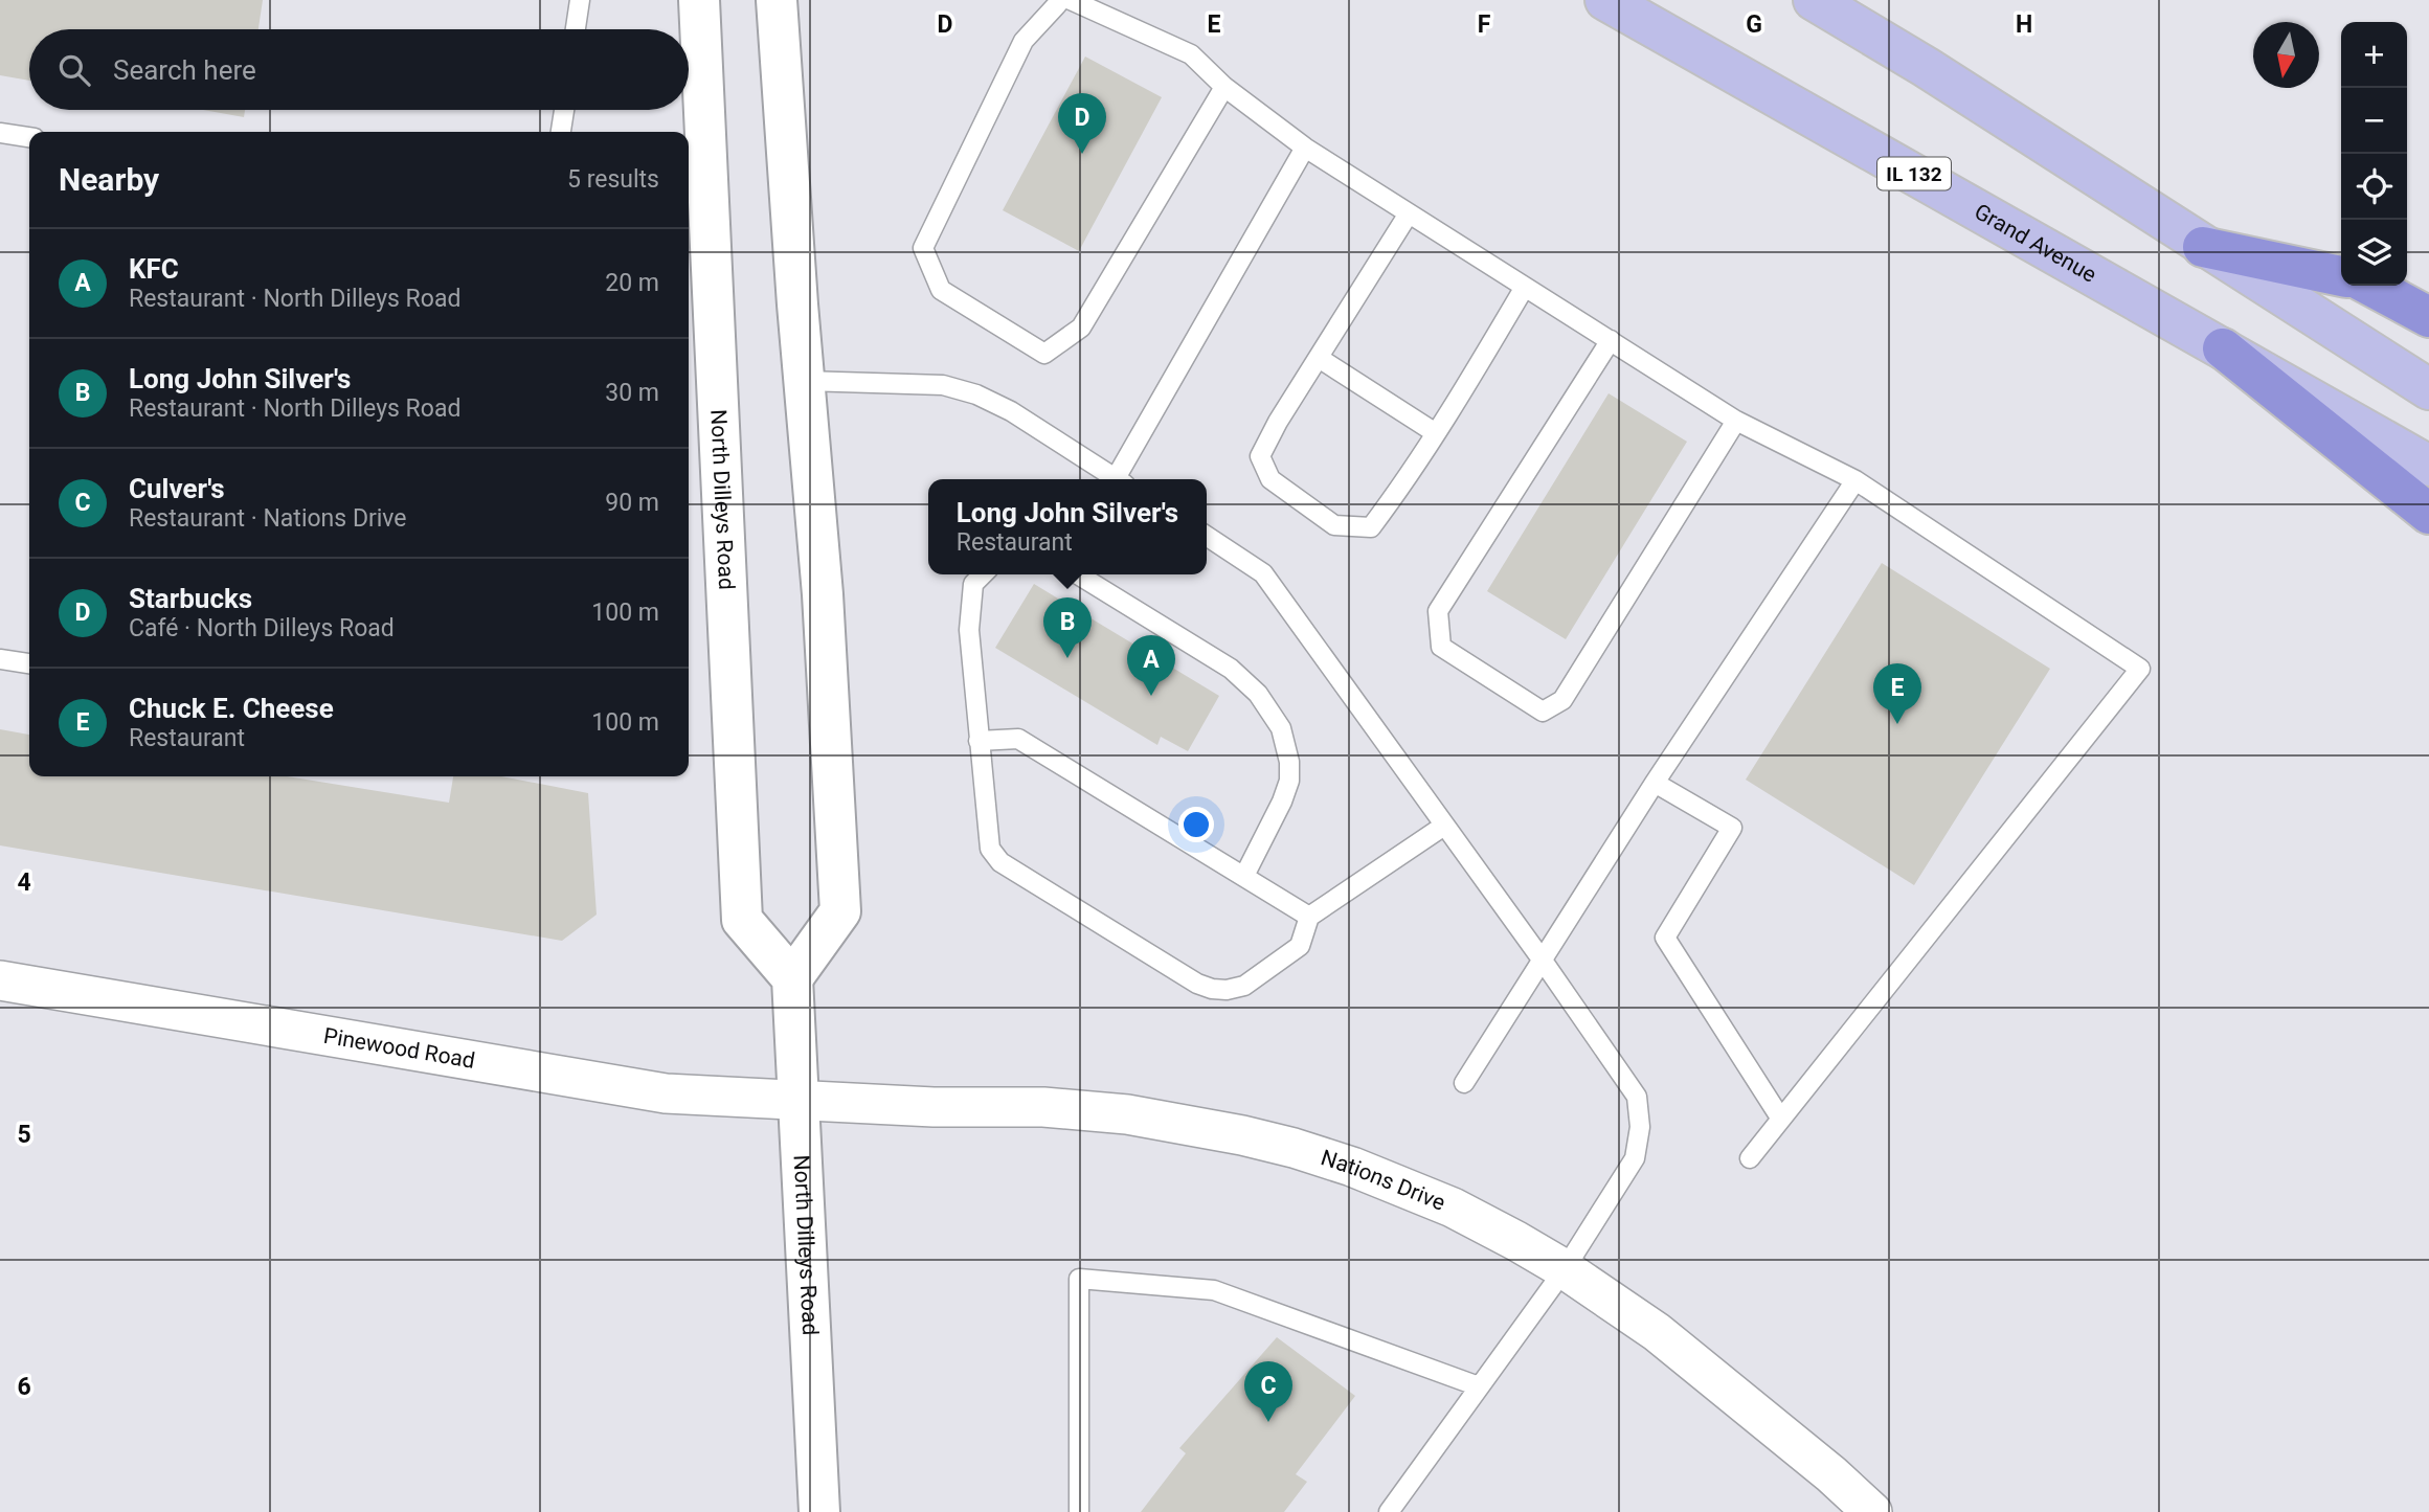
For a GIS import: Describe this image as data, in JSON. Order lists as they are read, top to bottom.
{
  "streets": {
    "main road": ["IL 132", "Grand Avenue"],
    "street": ["North Dilleys Road", "Pinewood Road", "Nations Drive"]
  },
  "crossings": [
    ["North Dilleys Road", "Pinewood Road"],
    ["North Dilleys Road", "Nations Drive"],
    ["Pinewood Road", "Nations Drive"]
  ],
  "north": "bottom",
  "page": {
    "map_buttons": ["+", "−"],
    "search": "Search here",
    "pins": [
      "D",
      "B",
      "A",
      "E",
      "C"
    ],
    "heading": ["Nearby", "5 results"],
    "list": [
      {
        "mark": "A",
        "name": "KFC",
        "note": "Restaurant · North Dilleys Road",
        "value": "20 m"
      },
      {
        "mark": "B",
        "name": "Long John Silver's",
        "note": "Restaurant · North Dilleys Road",
        "value": "30 m"
      },
      {
        "mark": "C",
        "name": "Culver's",
        "note": "Restaurant · Nations Drive",
        "value": "90 m"
      },
      {
        "mark": "D",
        "name": "Starbucks",
        "note": "Café · North Dilleys Road",
        "value": "100 m"
      },
      {
        "mark": "E",
        "name": "Chuck E. Cheese",
        "note": "Restaurant",
        "value": "100 m"
      }
    ],
    "popup": ["Long John Silver's", "Restaurant"]
  },
  "grid": {
    "columns": [
      "D",
      "E",
      "F",
      "G",
      "H"
    ],
    "rows": ["4", "5", "6"]
  }
}
